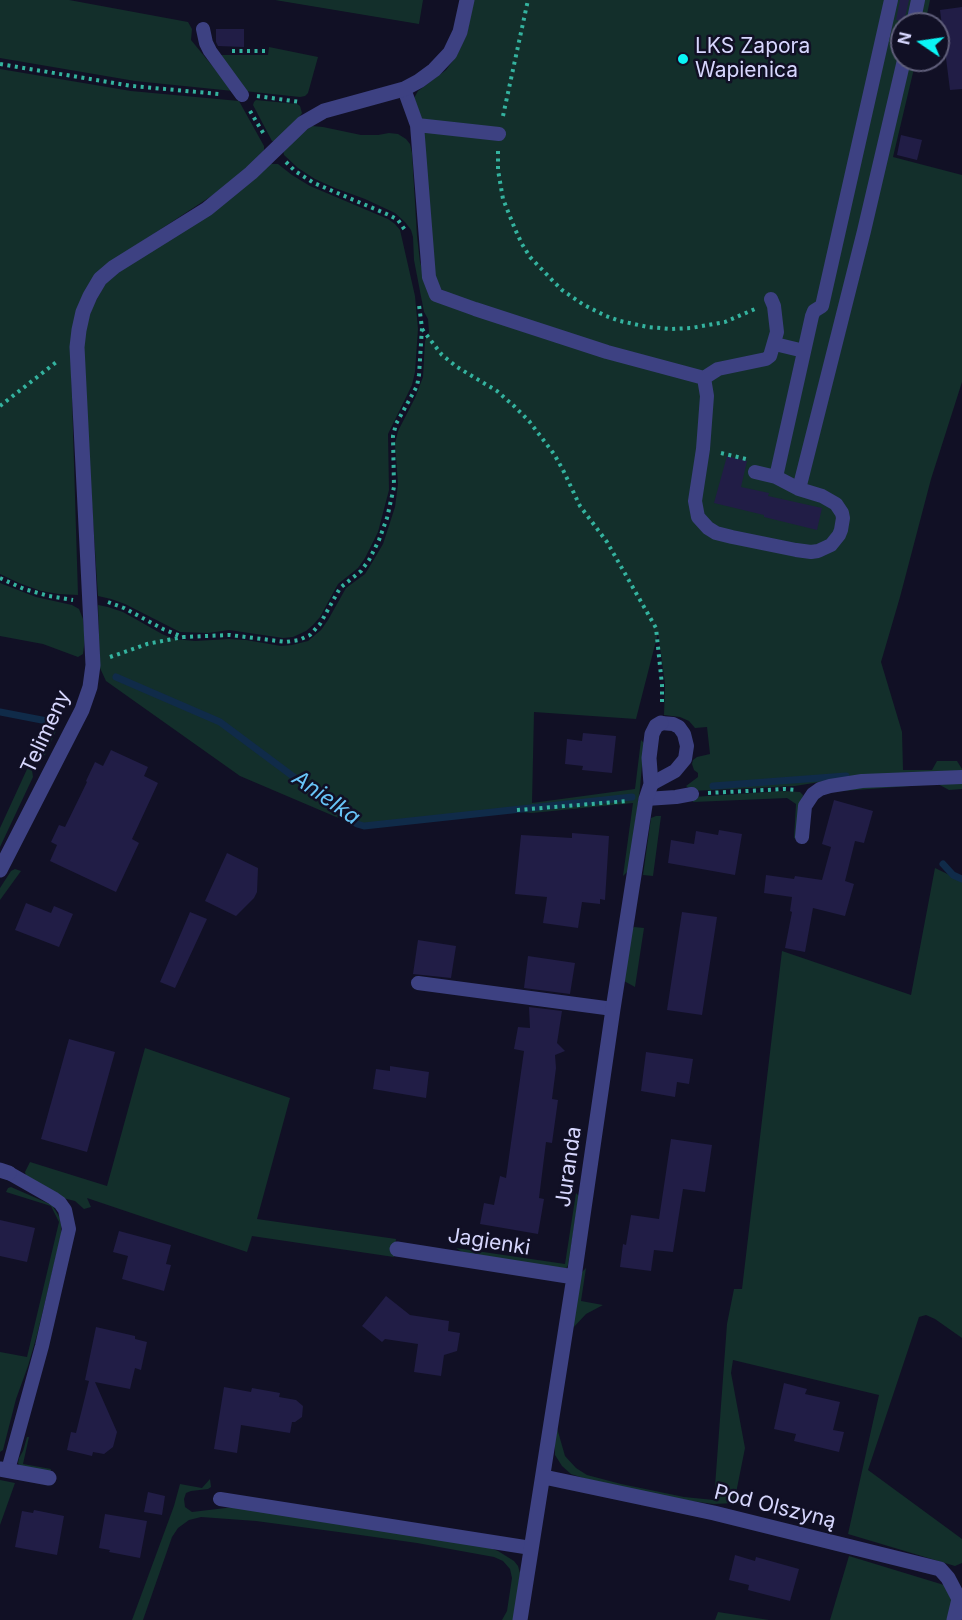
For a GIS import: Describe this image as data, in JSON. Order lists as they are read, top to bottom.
{
  "streets": {
    "street": [
      "Telimeny",
      "Juranda",
      "Jagienki",
      "Pod Olszyną"
    ]
  },
  "crossings": [
    ["Juranda", "Jagienki"],
    ["Juranda", "Pod Olszyną"]
  ],
  "water": ["Anielka"],
  "places": ["LKS Zapora Wapienica"],
  "north": "left"
}
